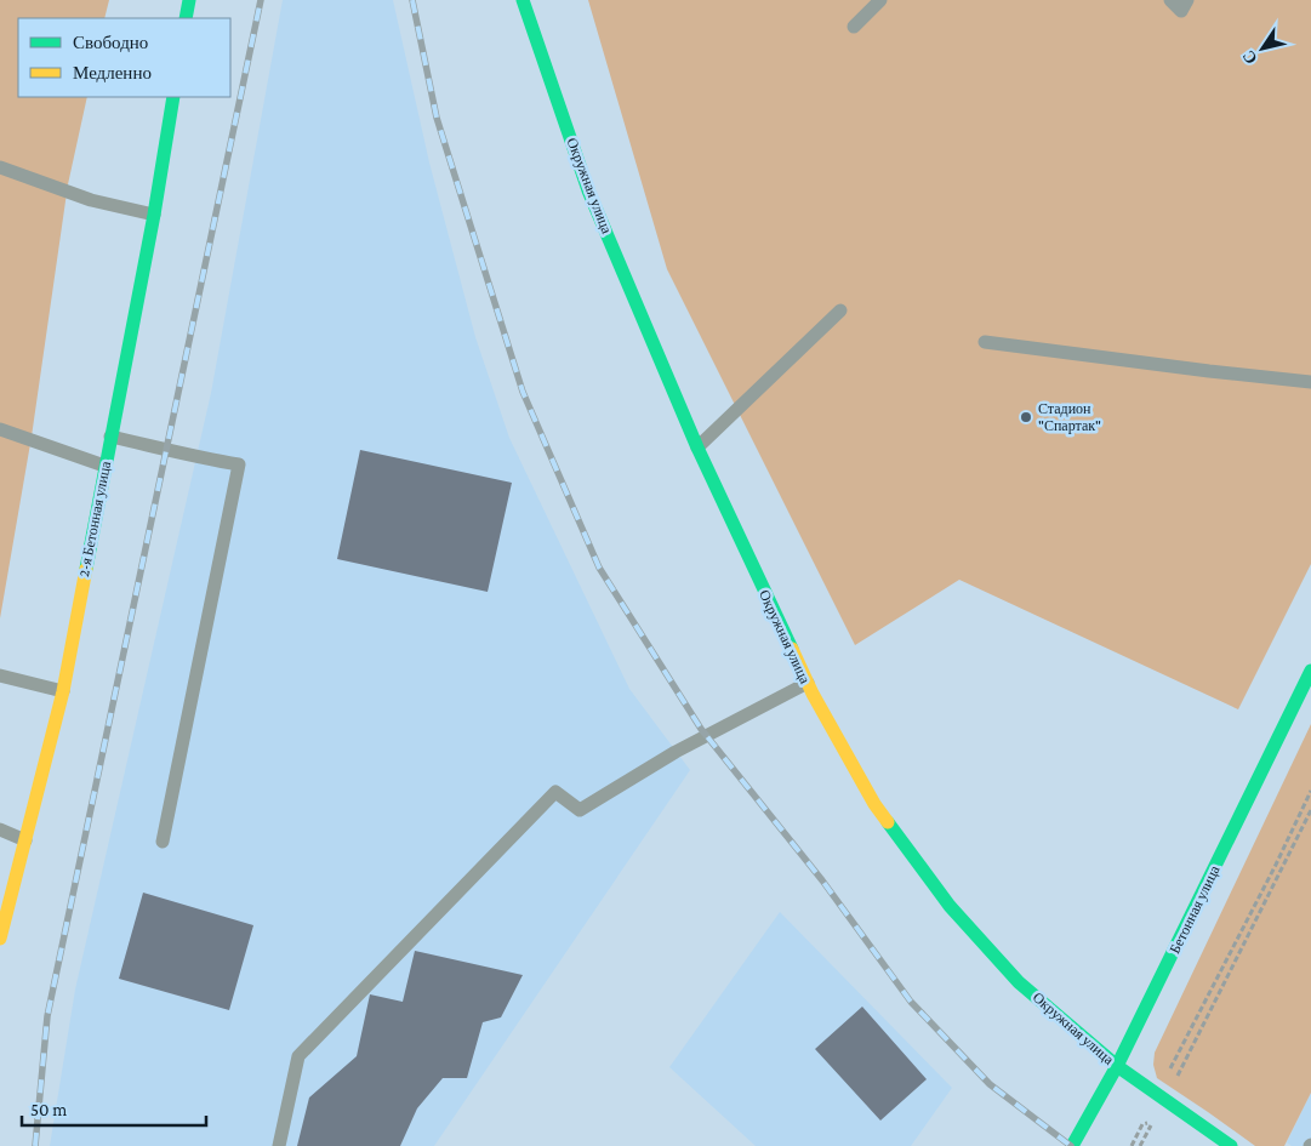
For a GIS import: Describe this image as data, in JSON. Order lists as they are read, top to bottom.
{
  "streets": {
    "street": ["Окружная улица", "2-я Бетонная улица", "Бетонная улица"]
  },
  "crossings": [
    ["Окружная улица", "Бетонная улица"]
  ],
  "places": ["Стадион \"Спартак\""],
  "legend": ["Свободно", "Медленно"],
  "scale_bar": "50 m",
  "north": "bottom left"
}
